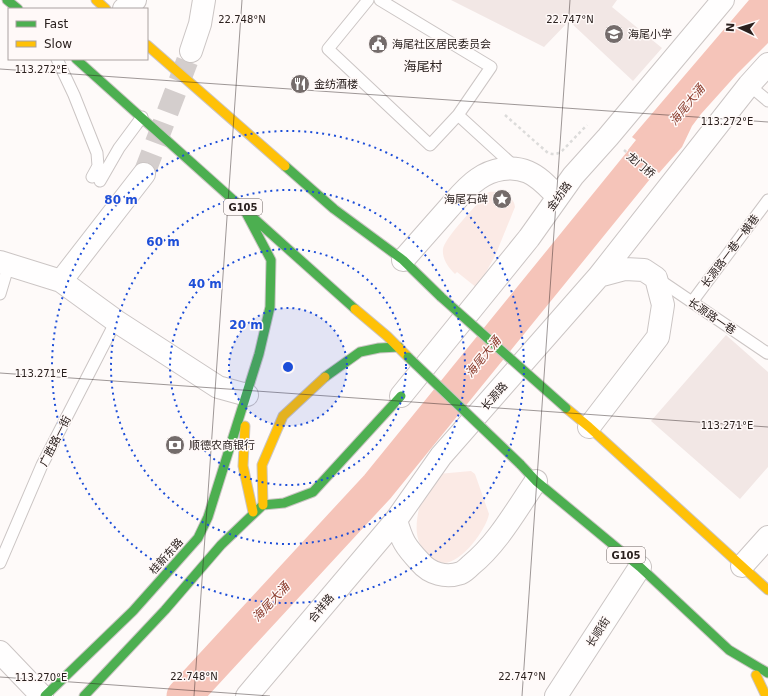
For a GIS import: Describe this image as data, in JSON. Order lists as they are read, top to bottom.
{
  "streets": {
    "main road": ["G105", "桂新东路"],
    "street": [
      "金纺路",
      "长源路",
      "合祥路",
      "长顺街"
    ],
    "lane": ["长源路一巷一横巷", "长源路一巷", "广胜路一街"],
    "path": ["龙门桥"]
  },
  "crossings": [
    ["G105", "桂新东路"],
    ["G105", "长顺街"],
    ["长源路一巷一横巷", "长源路一巷"],
    ["长源路", "合祥路"]
  ],
  "districts": ["海尾村"],
  "water": ["海尾大涌"],
  "places": {
    "school or university": ["海尾小学"],
    "public building": ["海尾社区居民委员会"],
    "restaurant": ["金纺酒楼"],
    "place": ["海尾石碑"],
    "bank": ["顺德农商银行"]
  },
  "legend": ["Fast", "Slow"],
  "north": "left",
  "coordinates": [
    "22.748°N",
    "22.747°N",
    "113.272°E",
    "113.271°E",
    "113.270°E"
  ],
  "rings": [
    "80 m",
    "60 m",
    "40 m",
    "20 m"
  ]
}
